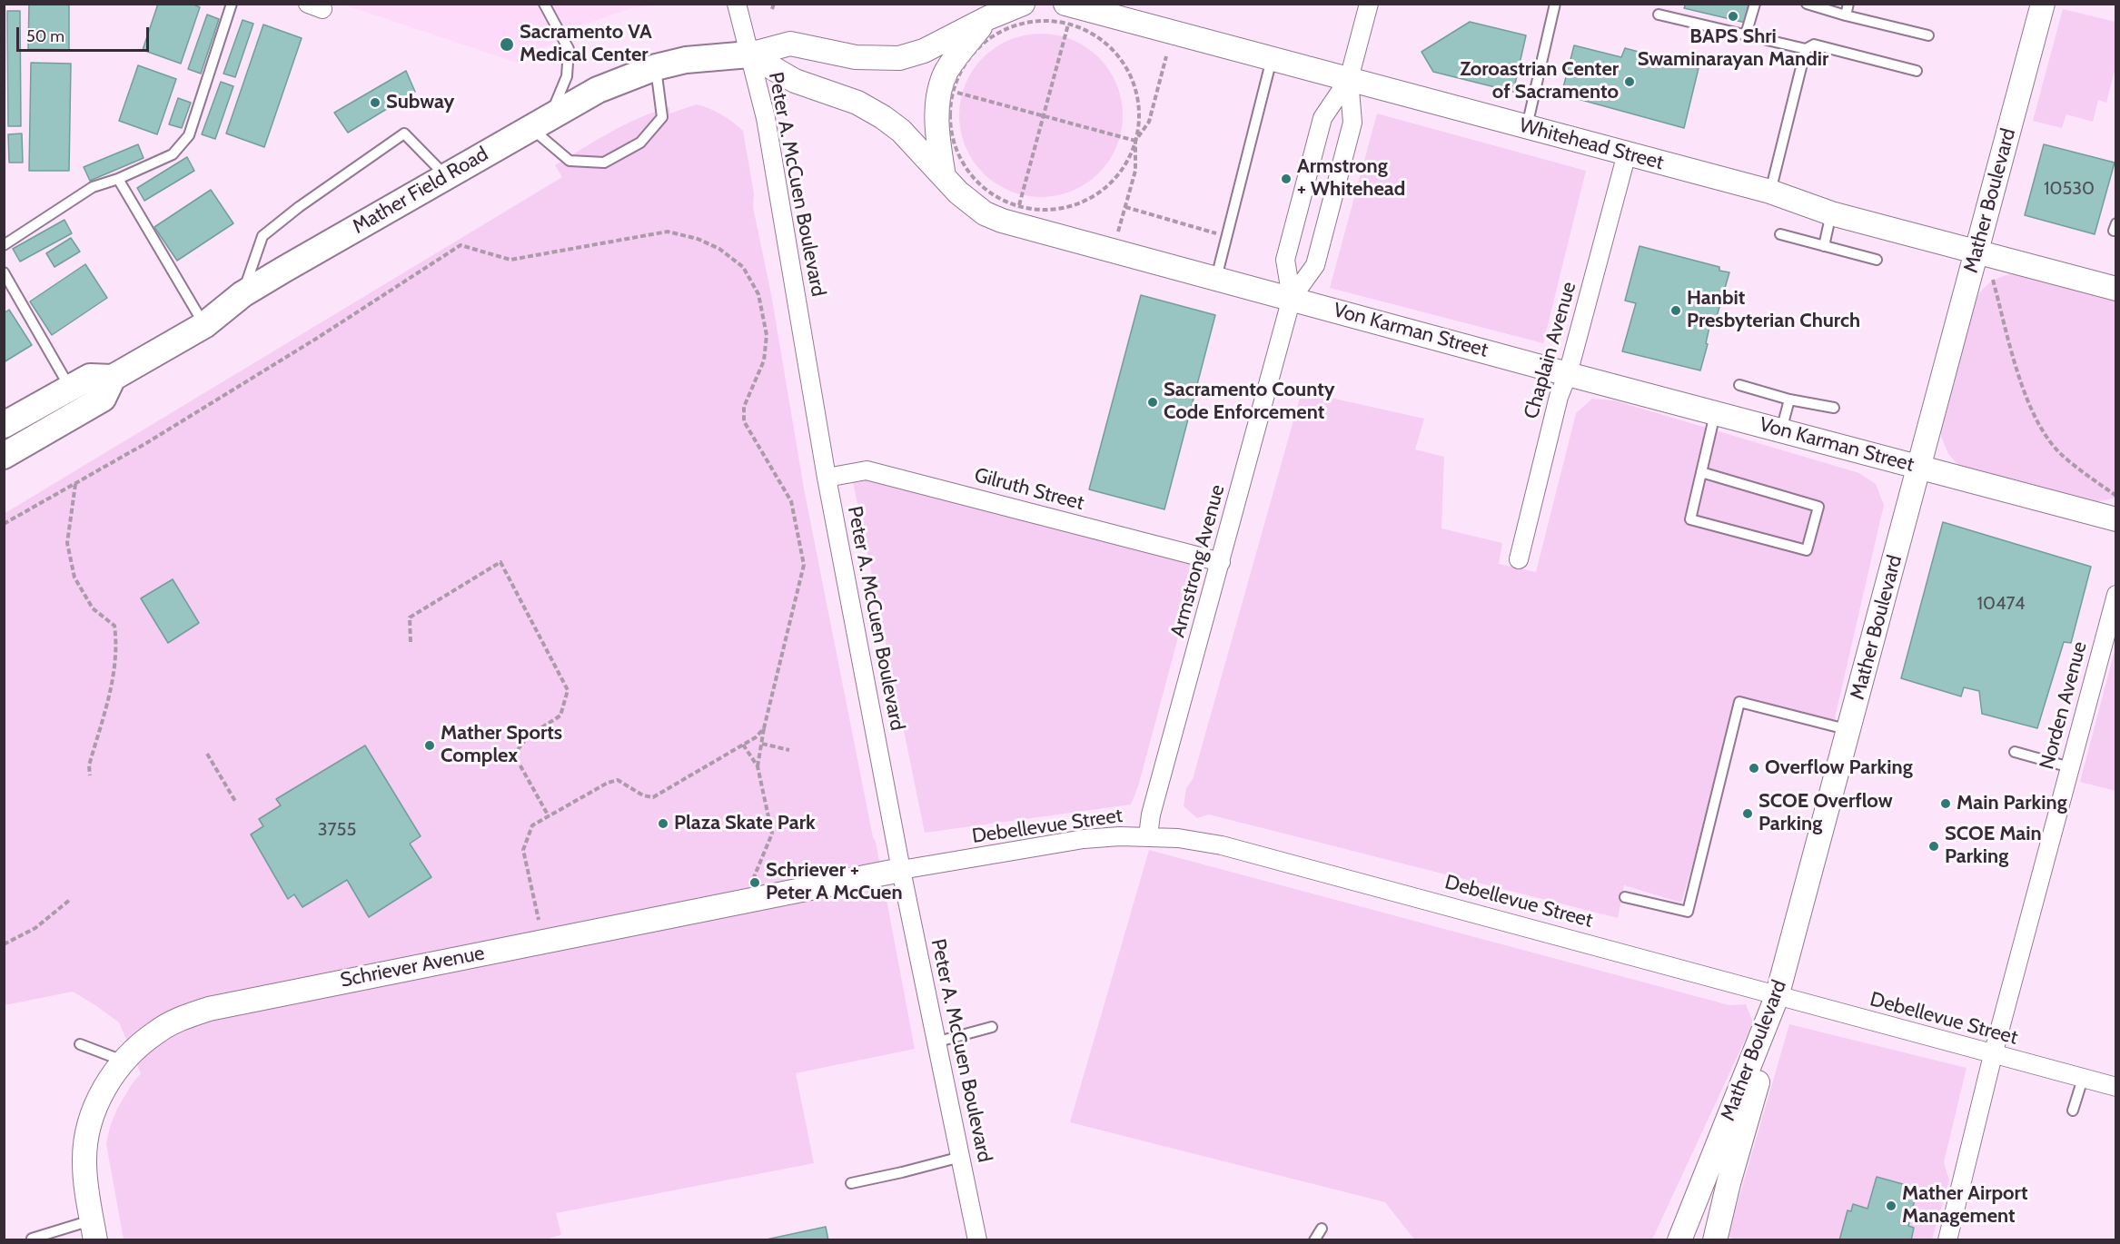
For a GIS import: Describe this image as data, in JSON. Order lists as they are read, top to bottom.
{
  "streets": {
    "main road": ["Mather Field Road"],
    "street": [
      "Whitehead Street",
      "Peter A. McCuen Boulevard",
      "Mather Boulevard",
      "Von Karman Street",
      "Chaplain Avenue",
      "Gilruth Street",
      "Armstrong Avenue",
      "Norden Avenue",
      "Debellevue Street",
      "Schriever Avenue"
    ]
  },
  "crossings": [
    ["Whitehead Street", "Mather Boulevard"],
    ["Whitehead Street", "Chaplain Avenue"],
    ["Whitehead Street", "Armstrong Avenue"],
    ["Peter A. McCuen Boulevard", "Mather Field Road"],
    ["Peter A. McCuen Boulevard", "Von Karman Street"],
    ["Peter A. McCuen Boulevard", "Gilruth Street"],
    ["Peter A. McCuen Boulevard", "Debellevue Street"],
    ["Peter A. McCuen Boulevard", "Schriever Avenue"],
    ["Mather Field Road", "Von Karman Street"],
    ["Mather Boulevard", "Von Karman Street"],
    ["Mather Boulevard", "Debellevue Street"],
    ["Von Karman Street", "Chaplain Avenue"],
    ["Von Karman Street", "Armstrong Avenue"],
    ["Gilruth Street", "Armstrong Avenue"],
    ["Armstrong Avenue", "Debellevue Street"],
    ["Norden Avenue", "Debellevue Street"],
    ["Debellevue Street", "Schriever Avenue"]
  ],
  "places": [
    "BAPS Shri Swaminarayan Mandir",
    "Sacramento VA Medical Center",
    "Zoroastrian Center of Sacramento",
    "Subway",
    "Armstrong + Whitehead",
    "Hanbit Presbyterian Church",
    "Sacramento County Code Enforcement",
    "Mather Sports Complex",
    "Overflow Parking",
    "Main Parking",
    "SCOE Overflow Parking",
    "Plaza Skate Park",
    "SCOE Main Parking",
    "Schriever + Peter A McCuen",
    "Mather Airport Management"
  ],
  "house_numbers": ["10530", "10474", "3755"],
  "scale_bar": "50 m"
}
